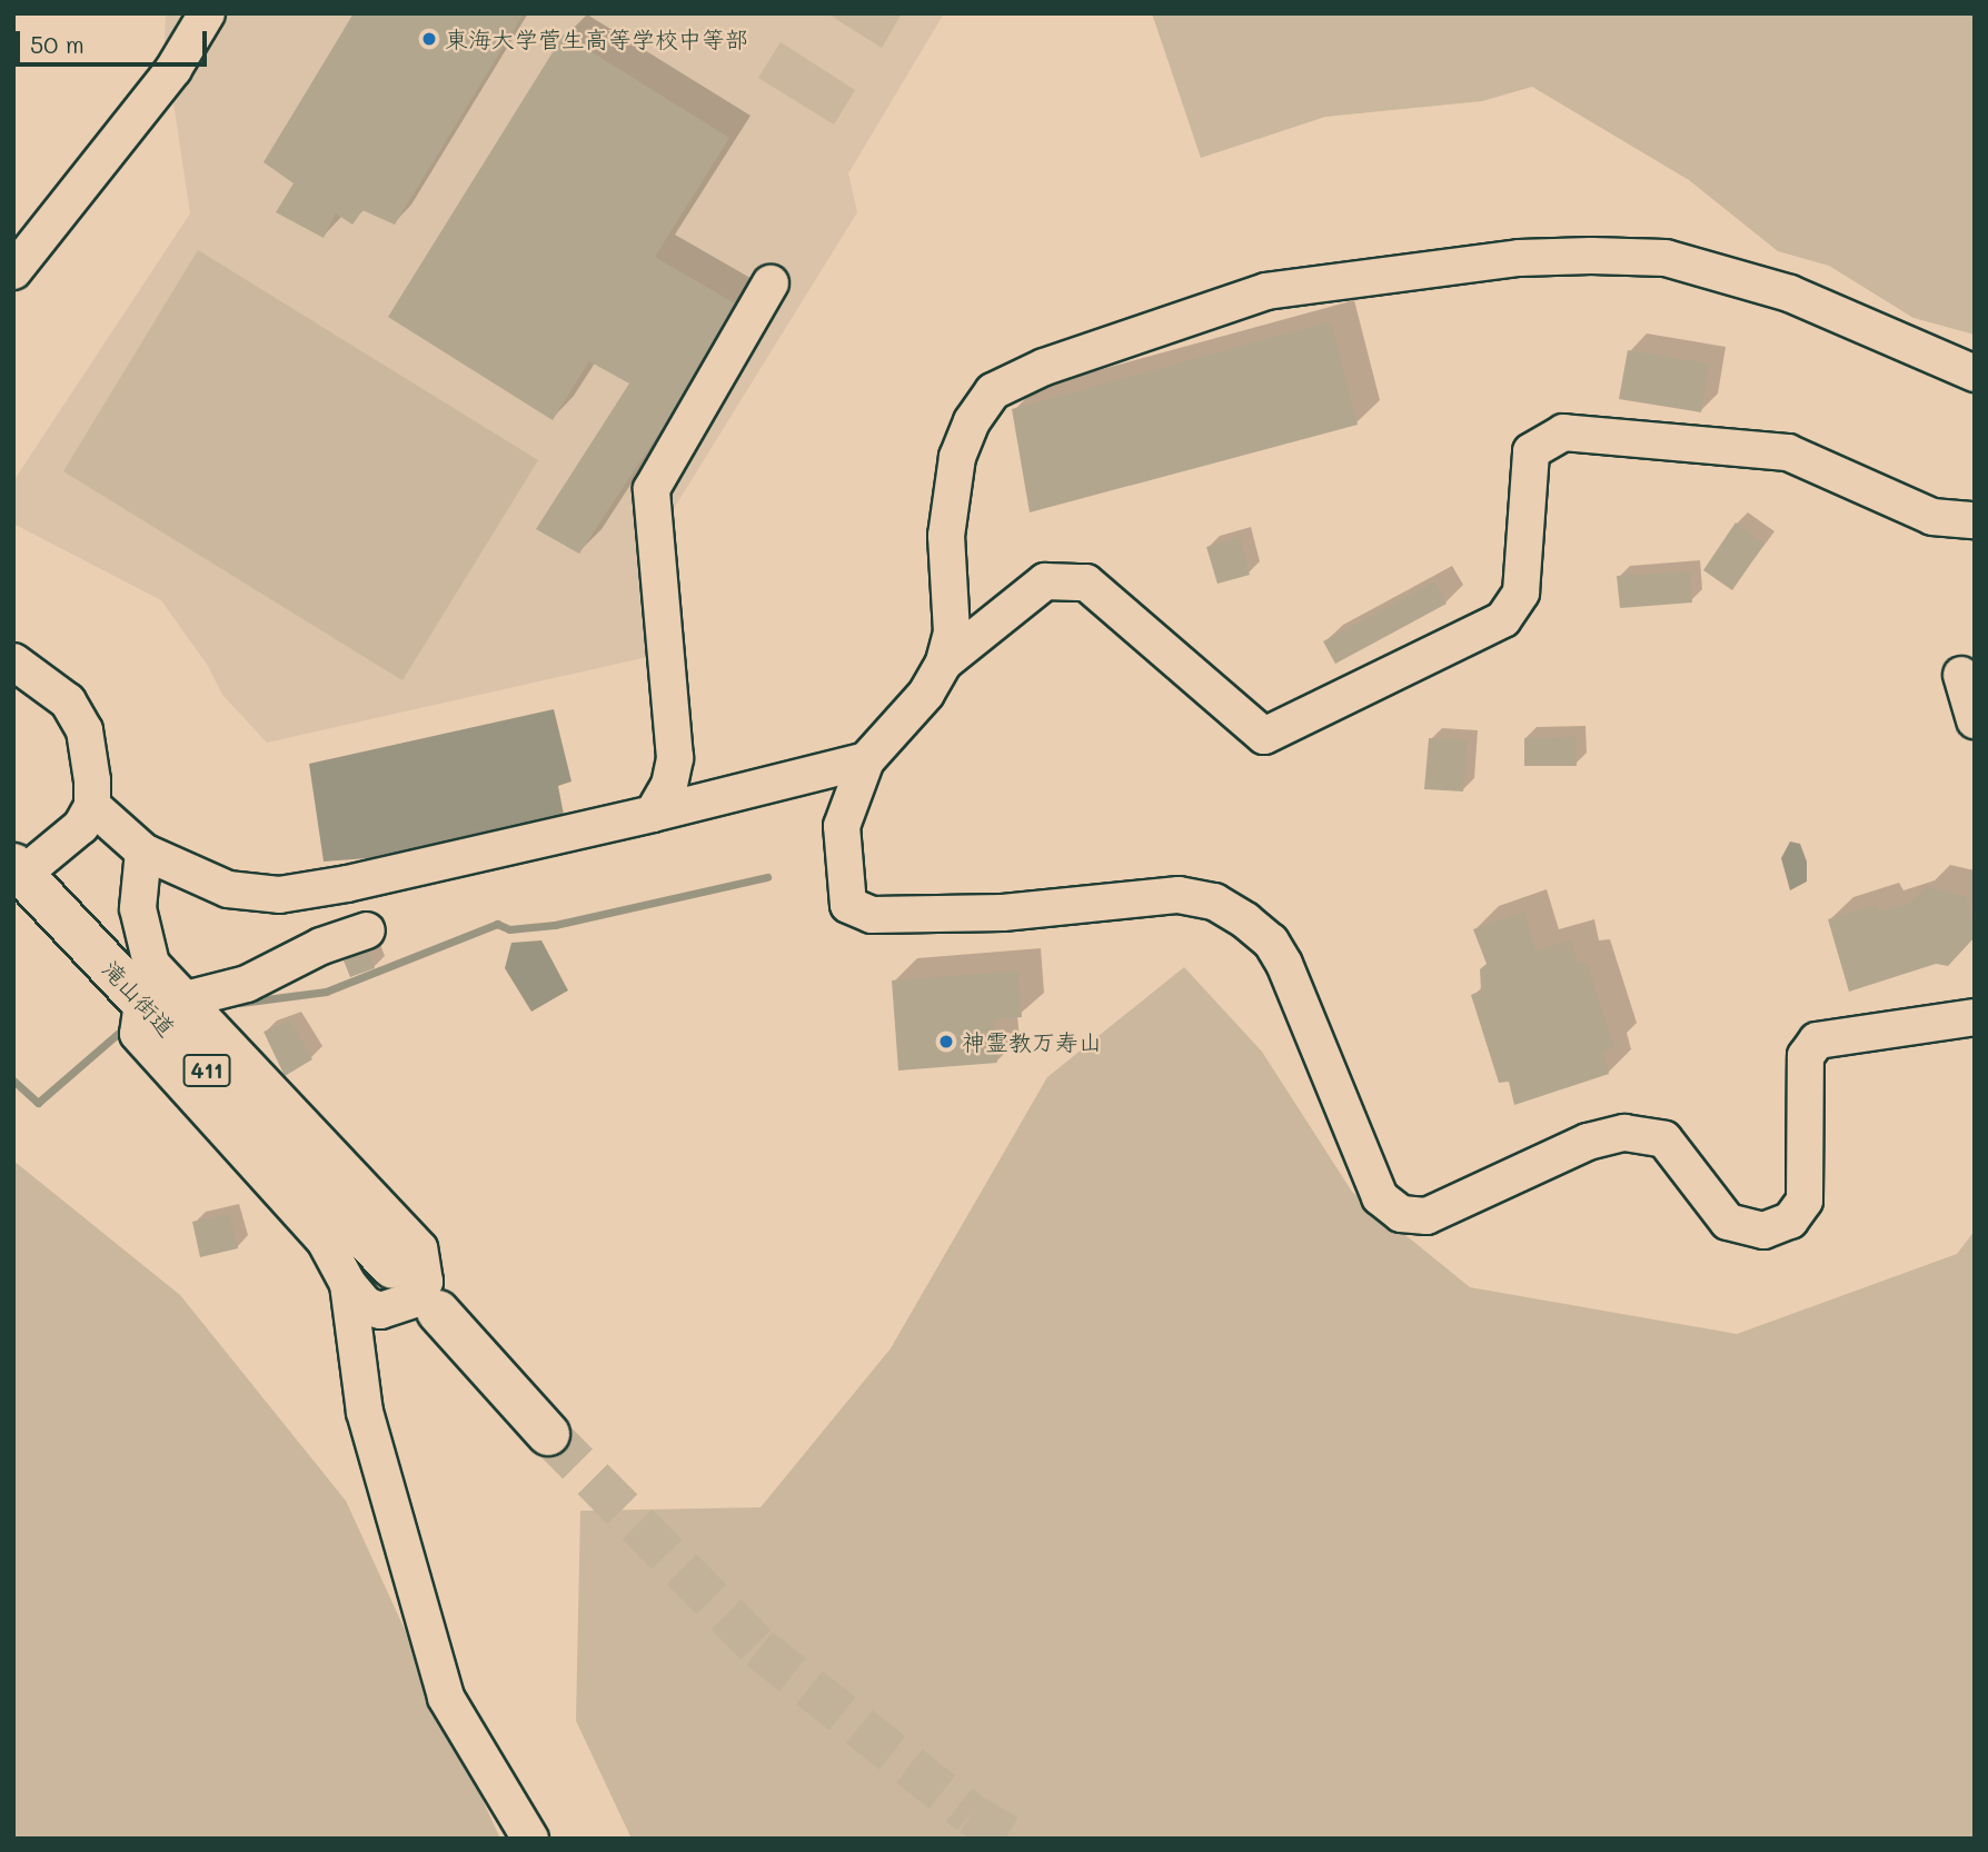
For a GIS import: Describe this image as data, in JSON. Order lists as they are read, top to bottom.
{
  "streets": {
    "highway": ["滝山街道", "411"]
  },
  "places": ["東海大学菅生高等学校中等部", "神霊教万寿山"],
  "scale_bar": "50 m"
}
